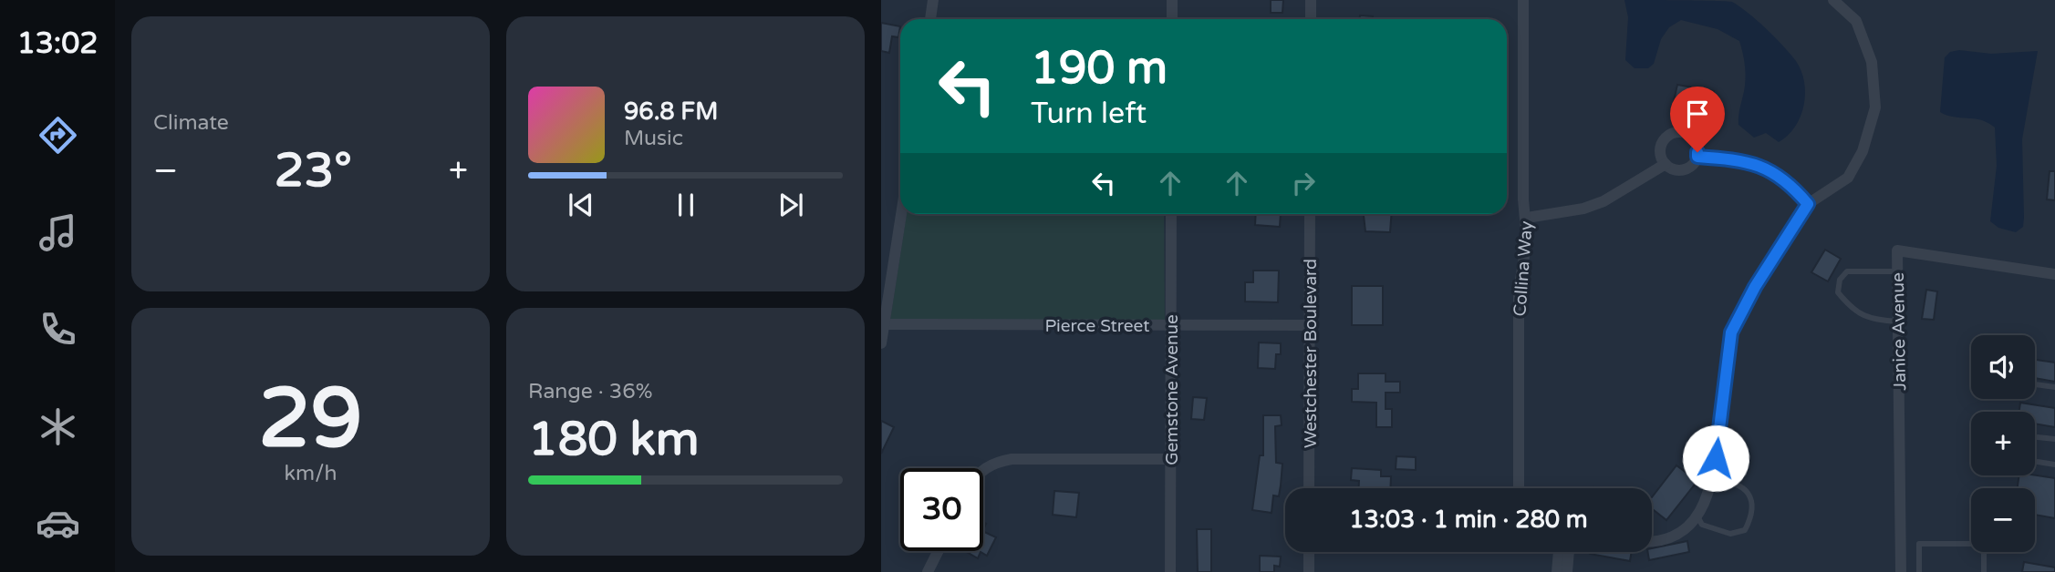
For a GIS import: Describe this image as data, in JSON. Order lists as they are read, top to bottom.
{
  "streets": {
    "street": [
      "Collina Way",
      "Pierce Street",
      "Janice Avenue",
      "Westchester Boulevard",
      "Gemstone Avenue"
    ]
  },
  "crossings": [
    ["Pierce Street", "Westchester Boulevard"],
    ["Pierce Street", "Gemstone Avenue"]
  ],
  "page": {
    "tabs": "13:02",
    "tile": [
      "Climate",
      ["29", "km/h"],
      ["Range · 36%", "180 km"]
    ],
    "turn": ["190 m", "Turn left"],
    "song": ["96.8 FM", "Music"],
    "heat": ["−", "23°", "+"],
    "map_buttons": ["+", "−"],
    "limit": "30",
    "trip": "13:03 · 1 min · 280 m"
  }
}
